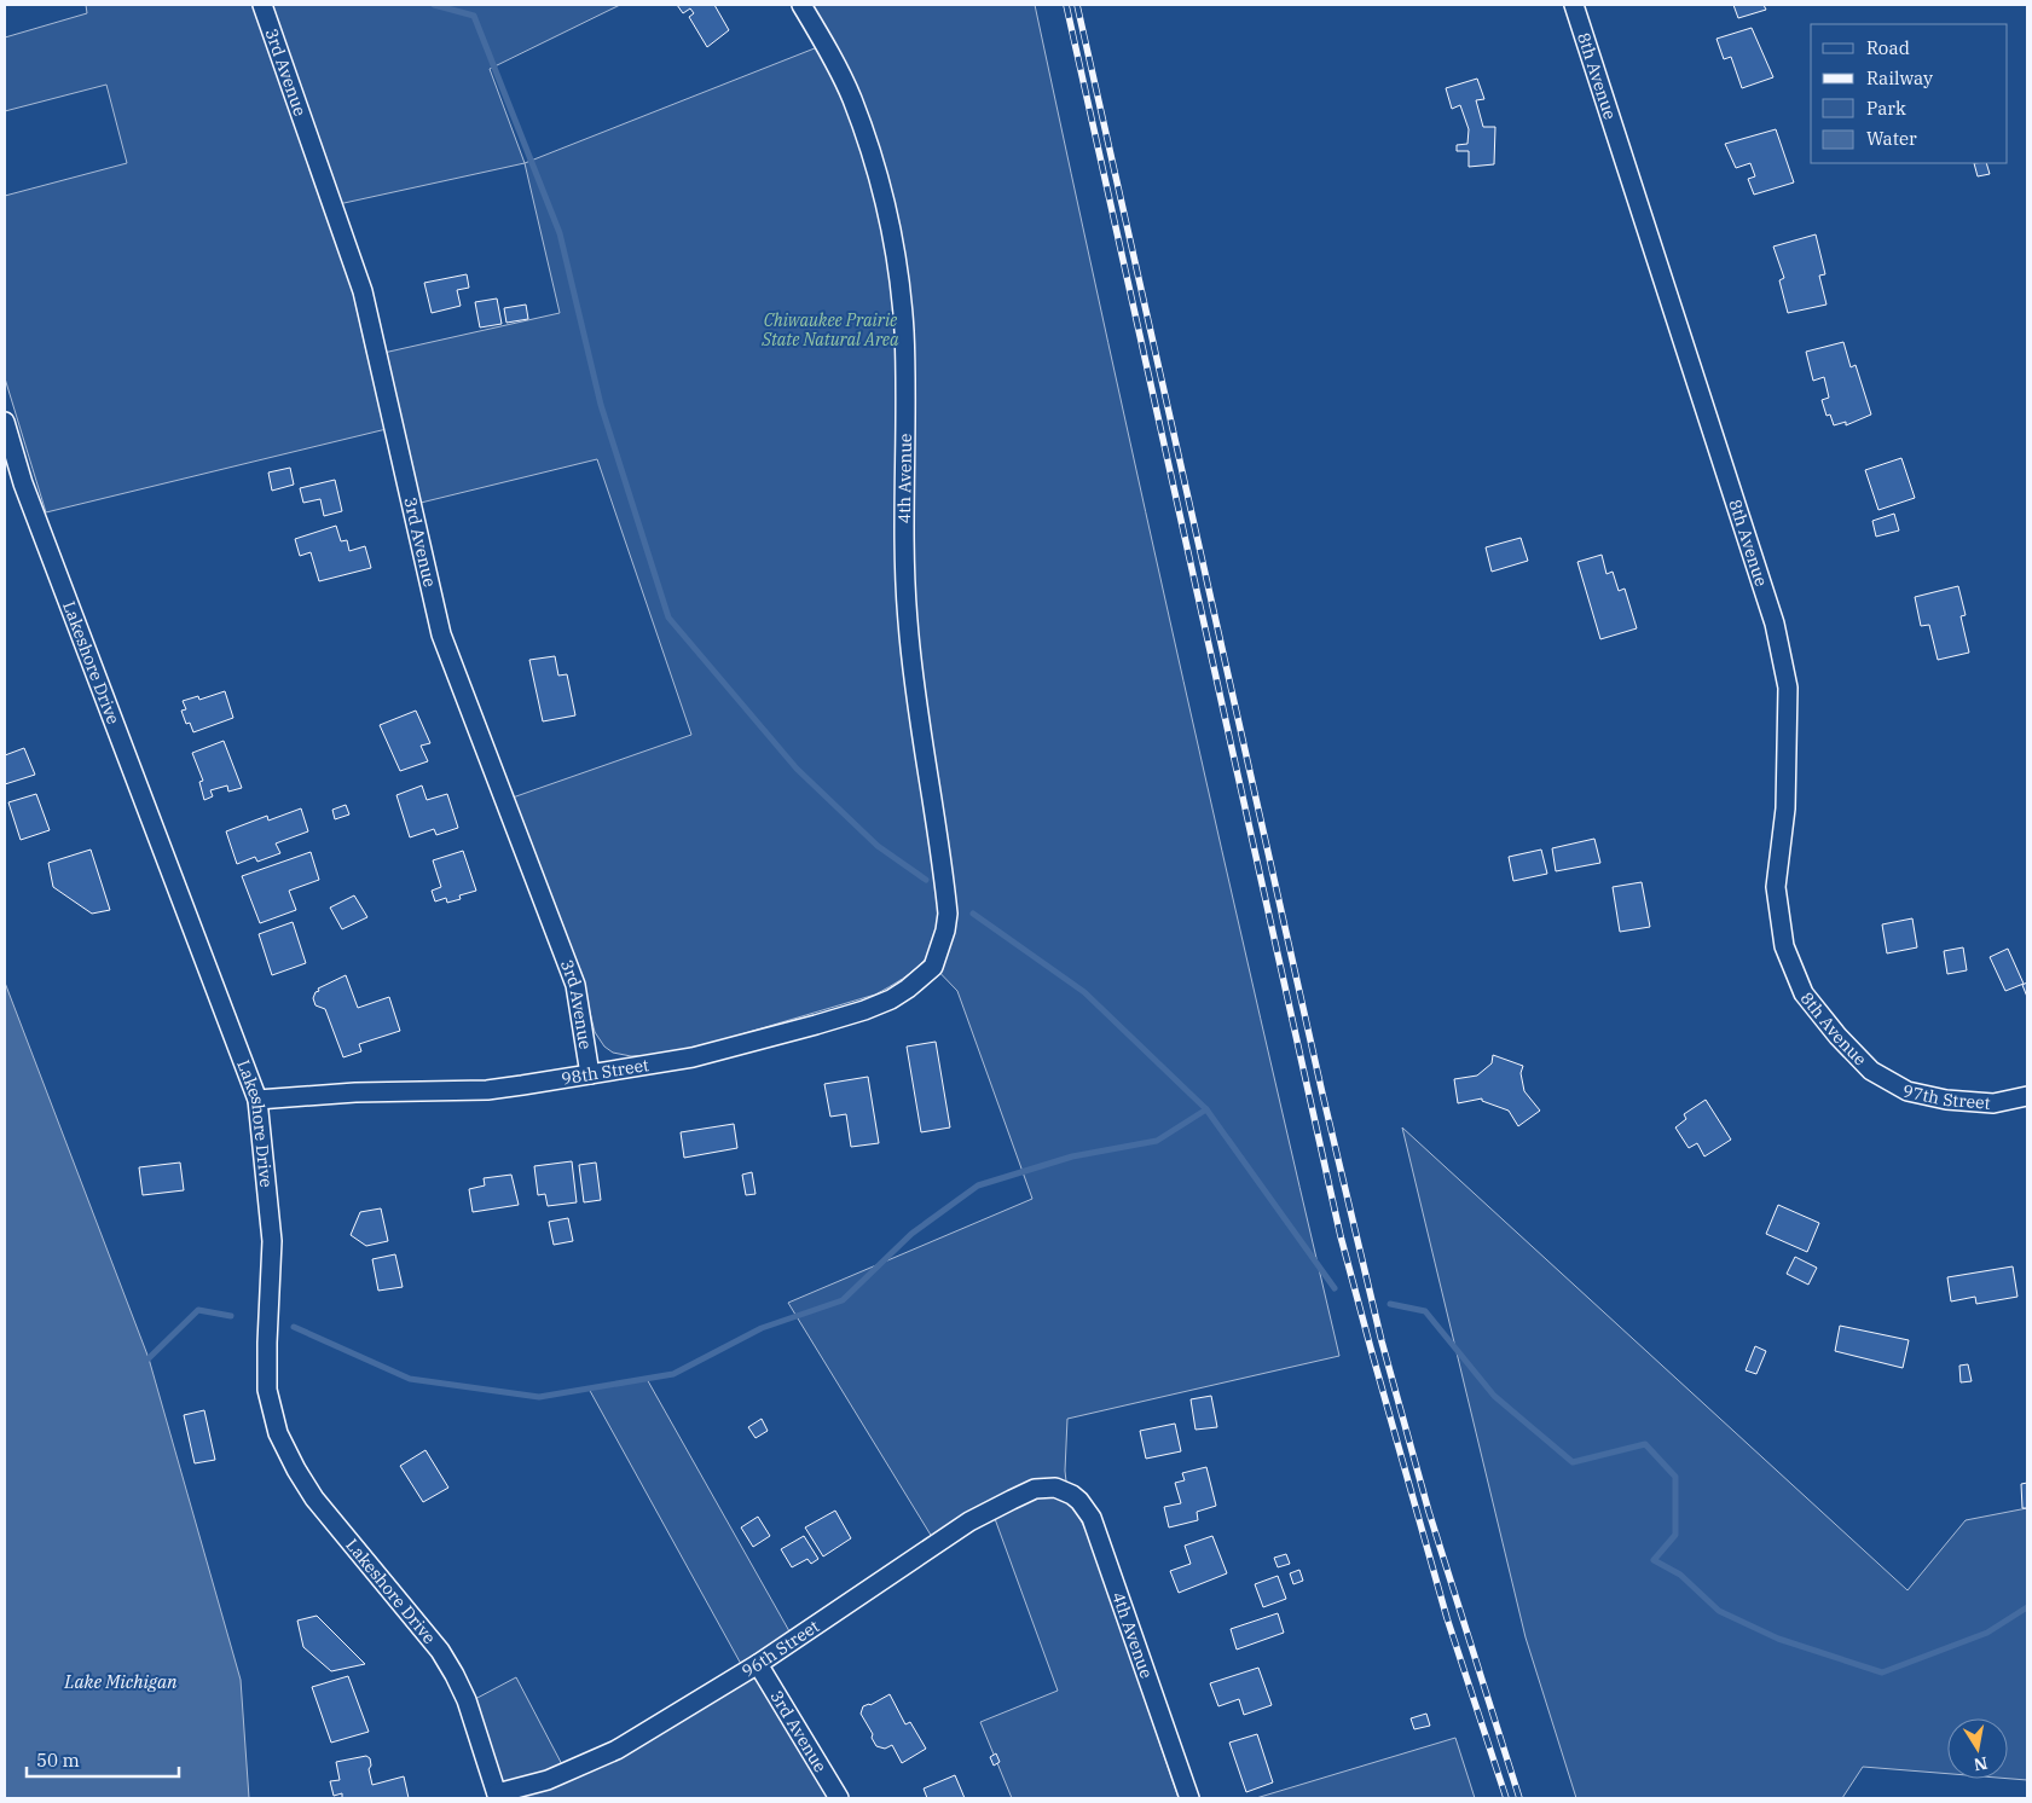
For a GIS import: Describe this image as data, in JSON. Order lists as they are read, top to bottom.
{
  "streets": {
    "street": [
      "3rd Avenue",
      "8th Avenue",
      "4th Avenue",
      "Lakeshore Drive",
      "98th Street",
      "97th Street",
      "96th Street"
    ]
  },
  "crossings": [
    ["3rd Avenue", "98th Street"],
    ["3rd Avenue", "96th Street"],
    ["8th Avenue", "97th Street"],
    ["4th Avenue", "98th Street"],
    ["4th Avenue", "96th Street"],
    ["Lakeshore Drive", "98th Street"],
    ["Lakeshore Drive", "96th Street"]
  ],
  "water": ["Lake Michigan"],
  "parks": ["Chiwaukee Prairie State Natural Area"],
  "legend": [
    "Road",
    "Railway",
    "Park",
    "Water"
  ],
  "scale_bar": "50 m",
  "north": "bottom"
}
